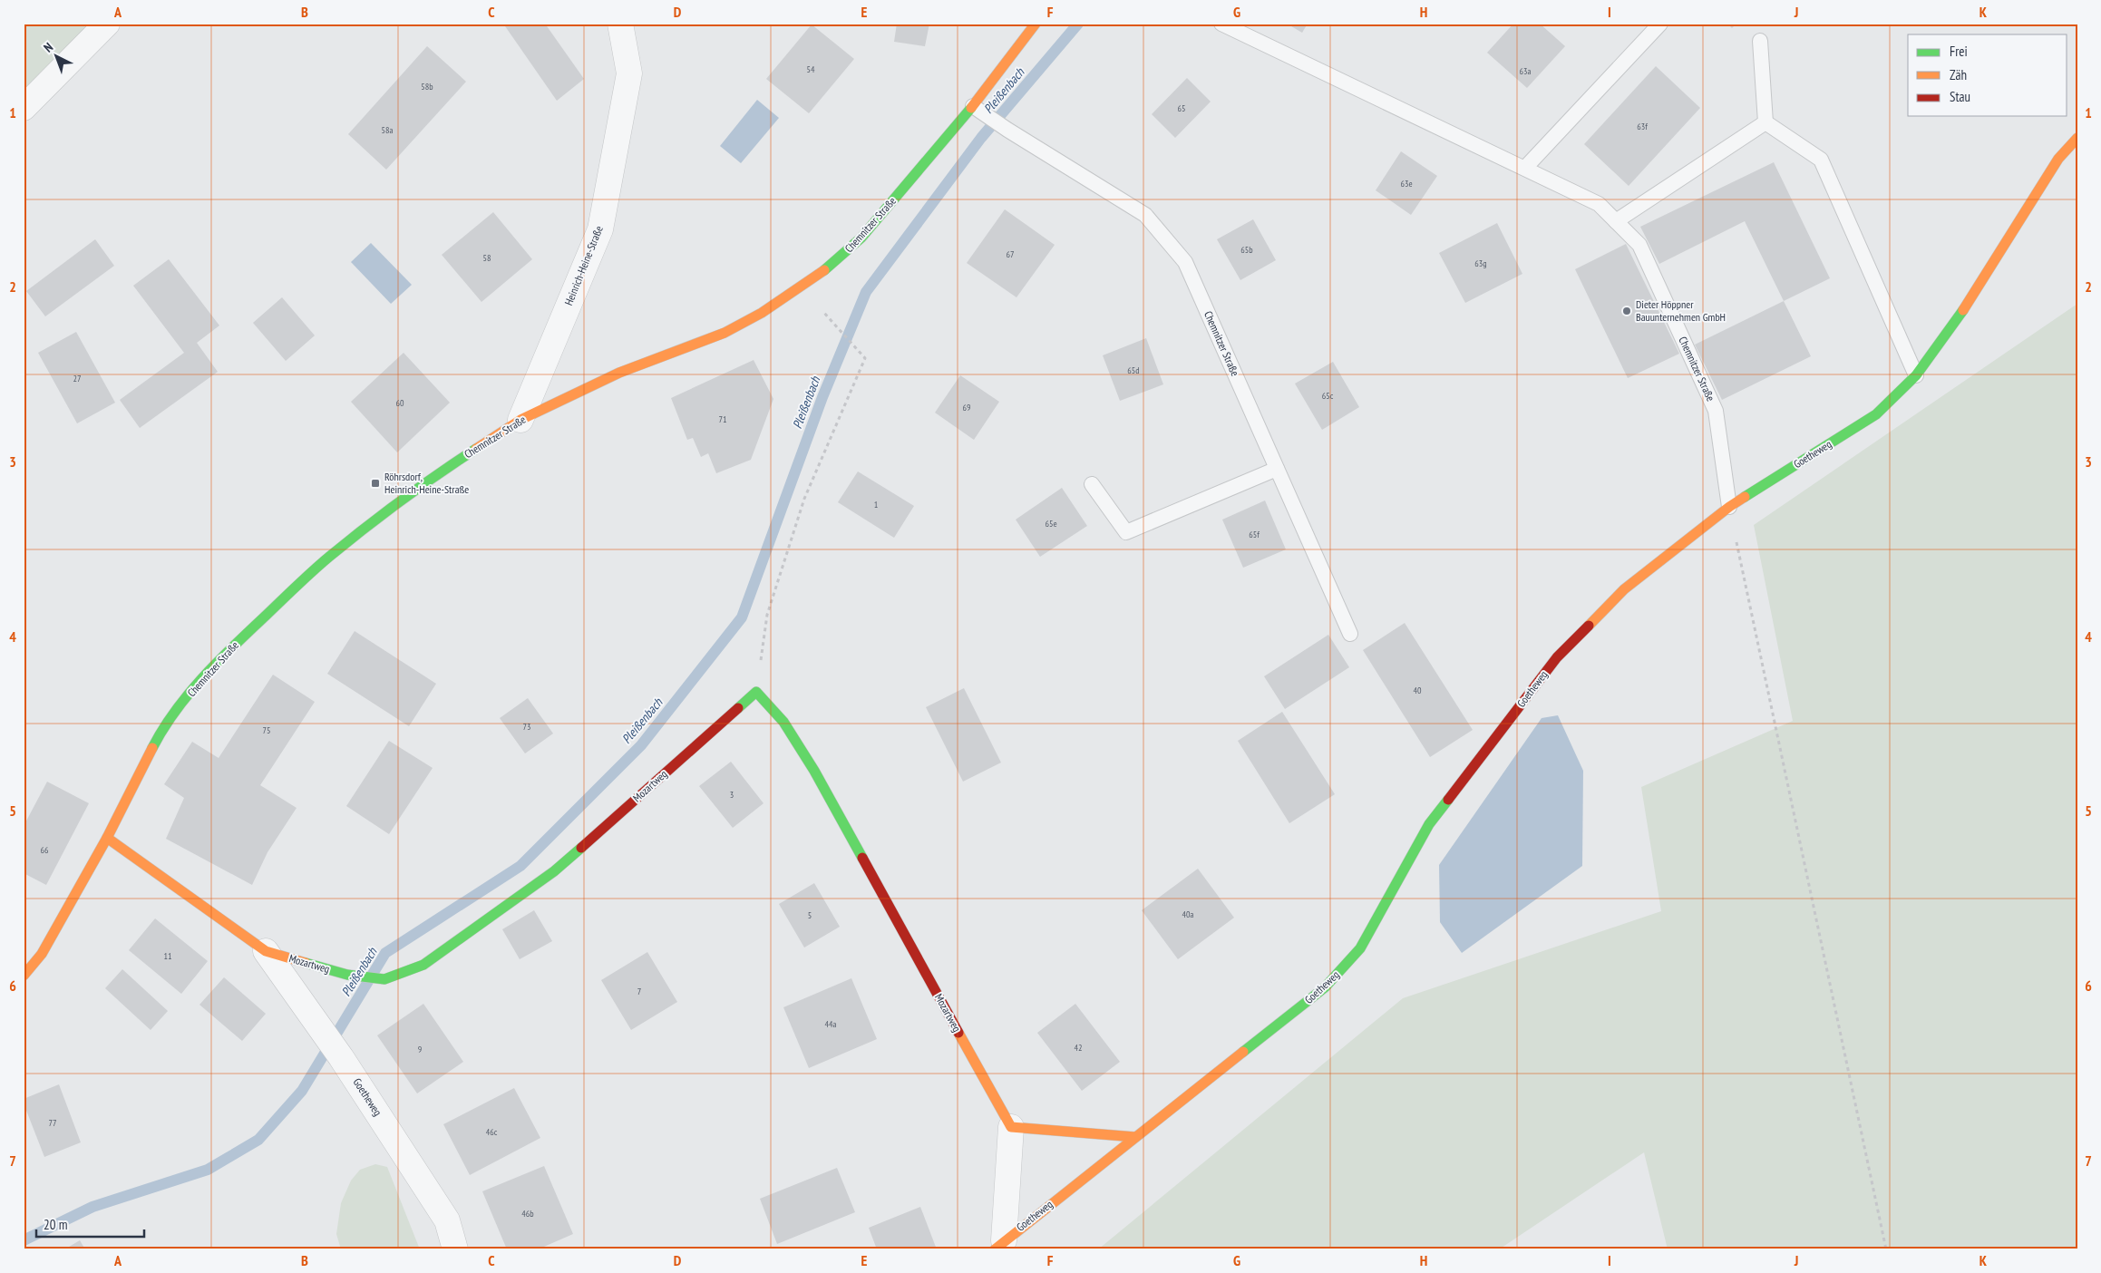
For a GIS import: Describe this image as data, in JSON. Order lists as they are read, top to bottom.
{
  "streets": {
    "street": [
      "Chemnitzer Straße",
      "Heinrich-Heine-Straße",
      "Goetheweg",
      "Mozartweg"
    ]
  },
  "crossings": [
    ["Chemnitzer Straße", "Heinrich-Heine-Straße"],
    ["Chemnitzer Straße", "Goetheweg"],
    ["Chemnitzer Straße", "Mozartweg"],
    ["Goetheweg", "Mozartweg"]
  ],
  "water": ["Pleißenbach"],
  "places": {
    "other": ["Dieter Höppner Bauunternehmen GmbH"],
    "transit": ["Röhrsdorf, Heinrich-Heine-Straße"]
  },
  "house_numbers": [
    "54",
    "63a",
    "58b",
    "65",
    "63f",
    "58a",
    "63e",
    "65b",
    "67",
    "58",
    "63g",
    "65d",
    "27",
    "65c",
    "60",
    "69",
    "71",
    "1",
    "65e",
    "65f",
    "40",
    "73",
    "75",
    "3",
    "66",
    "40a",
    "5",
    "11",
    "7",
    "44a",
    "42",
    "9",
    "77",
    "46c",
    "46b"
  ],
  "legend": ["Frei", "Zäh", "Stau"],
  "scale_bar": "20 m",
  "north": "top left",
  "grid": {
    "columns": [
      "A",
      "B",
      "C",
      "D",
      "E",
      "F",
      "G",
      "H",
      "I",
      "J",
      "K"
    ],
    "rows": [
      "1",
      "2",
      "3",
      "4",
      "5",
      "6",
      "7"
    ]
  }
}
